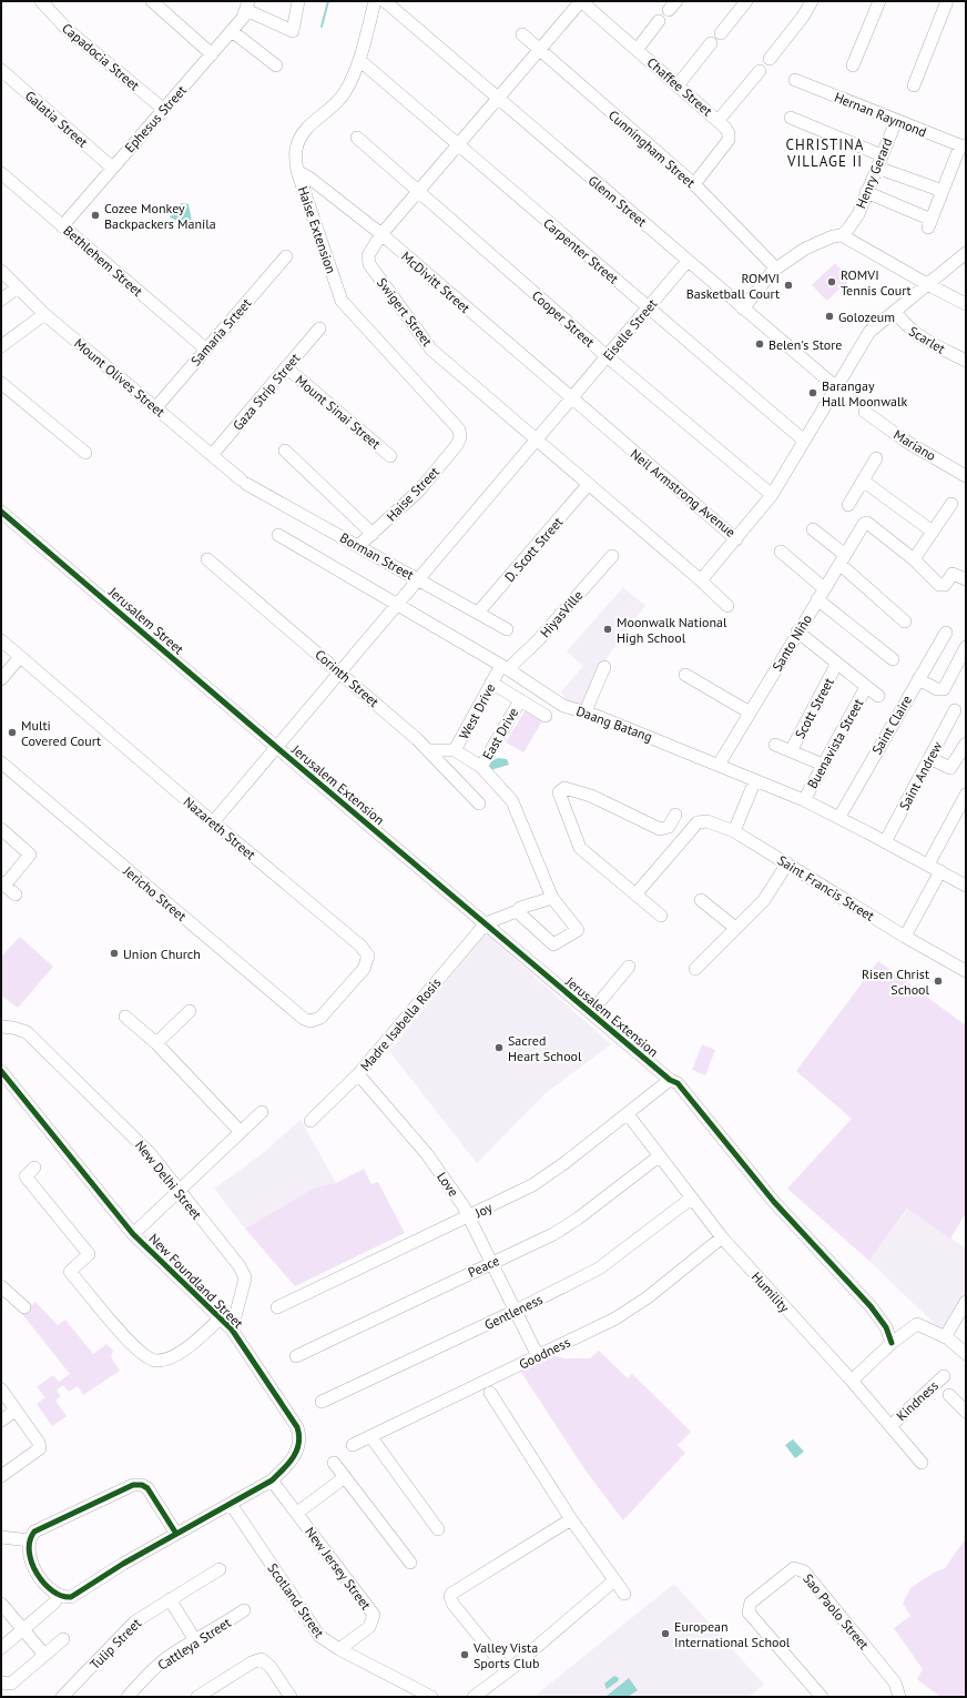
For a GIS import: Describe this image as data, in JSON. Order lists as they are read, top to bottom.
{
  "streets": {
    "street": [
      "Capadocia Street",
      "Chaffee Street",
      "Hernan Raymond",
      "Galatia Street",
      "Ephesus Street",
      "Cunningham Street",
      "Henry Gerard",
      "Glenn Street",
      "Haise Extension",
      "Carpenter Street",
      "Bethlehem Street",
      "McDivitt Street",
      "Swigert Street",
      "Cooper Street",
      "Eiselle Street",
      "Samaria Srteet",
      "Scarlet",
      "Mount Olives Street",
      "Gaza Strip Street",
      "Mount Sinai Street",
      "Mariano",
      "Neil Armstrong Avenue",
      "Haise Street",
      "D. Scott Street",
      "Borman Street",
      "HiyasVille",
      "Jerusalem Street",
      "Santo Niño",
      "Corinth Street",
      "Scott Street",
      "West Drive",
      "Daang Batang",
      "Saint Claire",
      "East Drive",
      "Buenavista Street",
      "Saint Andrew",
      "Jerusalem Extension",
      "Nazareth Street",
      "Saint Francis Street",
      "Jericho Street",
      "Madre Isabella Rosis",
      "New Delhi Street",
      "Love",
      "Joy",
      "Peace",
      "New Foundland Street",
      "Humility",
      "Gentleness",
      "Goodness",
      "Kindness",
      "New Jersey Street",
      "Scotland Street",
      "Sao Paolo Street",
      "Tulip Street",
      "Cattleya Street"
    ]
  },
  "crossings": [
    ["Capadocia Street", "Ephesus Street"],
    ["Chaffee Street", "Cunningham Street"],
    ["Chaffee Street", "Swigert Street"],
    ["Hernan Raymond", "Henry Gerard"],
    ["Galatia Street", "Ephesus Street"],
    ["Ephesus Street", "Bethlehem Street"],
    ["Cunningham Street", "Swigert Street"],
    ["Glenn Street", "Swigert Street"],
    ["Glenn Street", "Eiselle Street"],
    ["Glenn Street", "Neil Armstrong Avenue"],
    ["Haise Extension", "Carpenter Street"],
    ["Haise Extension", "McDivitt Street"],
    ["Haise Extension", "Haise Street"],
    ["Carpenter Street", "Swigert Street"],
    ["Carpenter Street", "Eiselle Street"],
    ["Carpenter Street", "Neil Armstrong Avenue"],
    ["Bethlehem Street", "Samaria Srteet"],
    ["McDivitt Street", "Swigert Street"],
    ["McDivitt Street", "Eiselle Street"],
    ["McDivitt Street", "Neil Armstrong Avenue"],
    ["Swigert Street", "Cooper Street"],
    ["Swigert Street", "D. Scott Street"],
    ["Cooper Street", "Eiselle Street"],
    ["Cooper Street", "Neil Armstrong Avenue"],
    ["Eiselle Street", "Neil Armstrong Avenue"],
    ["Samaria Srteet", "Mount Olives Street"],
    ["Scarlet", "Neil Armstrong Avenue"],
    ["Mount Olives Street", "Gaza Strip Street"],
    ["Mount Olives Street", "Borman Street"],
    ["Gaza Strip Street", "Mount Sinai Street"],
    ["Haise Street", "Borman Street"],
    ["D. Scott Street", "Borman Street"],
    ["HiyasVille", "West Drive"],
    ["HiyasVille", "Daang Batang"],
    ["Jerusalem Street", "Jerusalem Extension"],
    ["Santo Niño", "Daang Batang"],
    ["Corinth Street", "West Drive"],
    ["West Drive", "Daang Batang"],
    ["Daang Batang", "Saint Claire"],
    ["Daang Batang", "Buenavista Street"],
    ["Daang Batang", "Saint Andrew"],
    ["Jerusalem Extension", "Madre Isabella Rosis"],
    ["Jerusalem Extension", "Joy"],
    ["Nazareth Street", "Jericho Street"],
    ["Madre Isabella Rosis", "Love"],
    ["New Delhi Street", "New Foundland Street"],
    ["Love", "Joy"],
    ["Love", "Peace"],
    ["Love", "Gentleness"],
    ["Love", "Goodness"],
    ["Joy", "Humility"],
    ["Peace", "Humility"],
    ["New Foundland Street", "New Jersey Street"],
    ["New Foundland Street", "Scotland Street"],
    ["Humility", "Gentleness"],
    ["Humility", "Goodness"],
    ["Humility", "Kindness"],
    ["New Jersey Street", "Scotland Street"]
  ],
  "districts": ["CHRISTINA VILLAGE II"],
  "places": [
    "Cozee Monkey Backpackers Manila",
    "ROMVI Tennis Court",
    "ROMVI Basketball Court",
    "Golozeum",
    "Belen's Store",
    "Barangay Hall Moonwalk",
    "Moonwalk National High School",
    "Multi Covered Court",
    "Union Church",
    "Risen Christ School",
    "Sacred Heart School",
    "European International School",
    "Valley Vista Sports Club"
  ]
}
